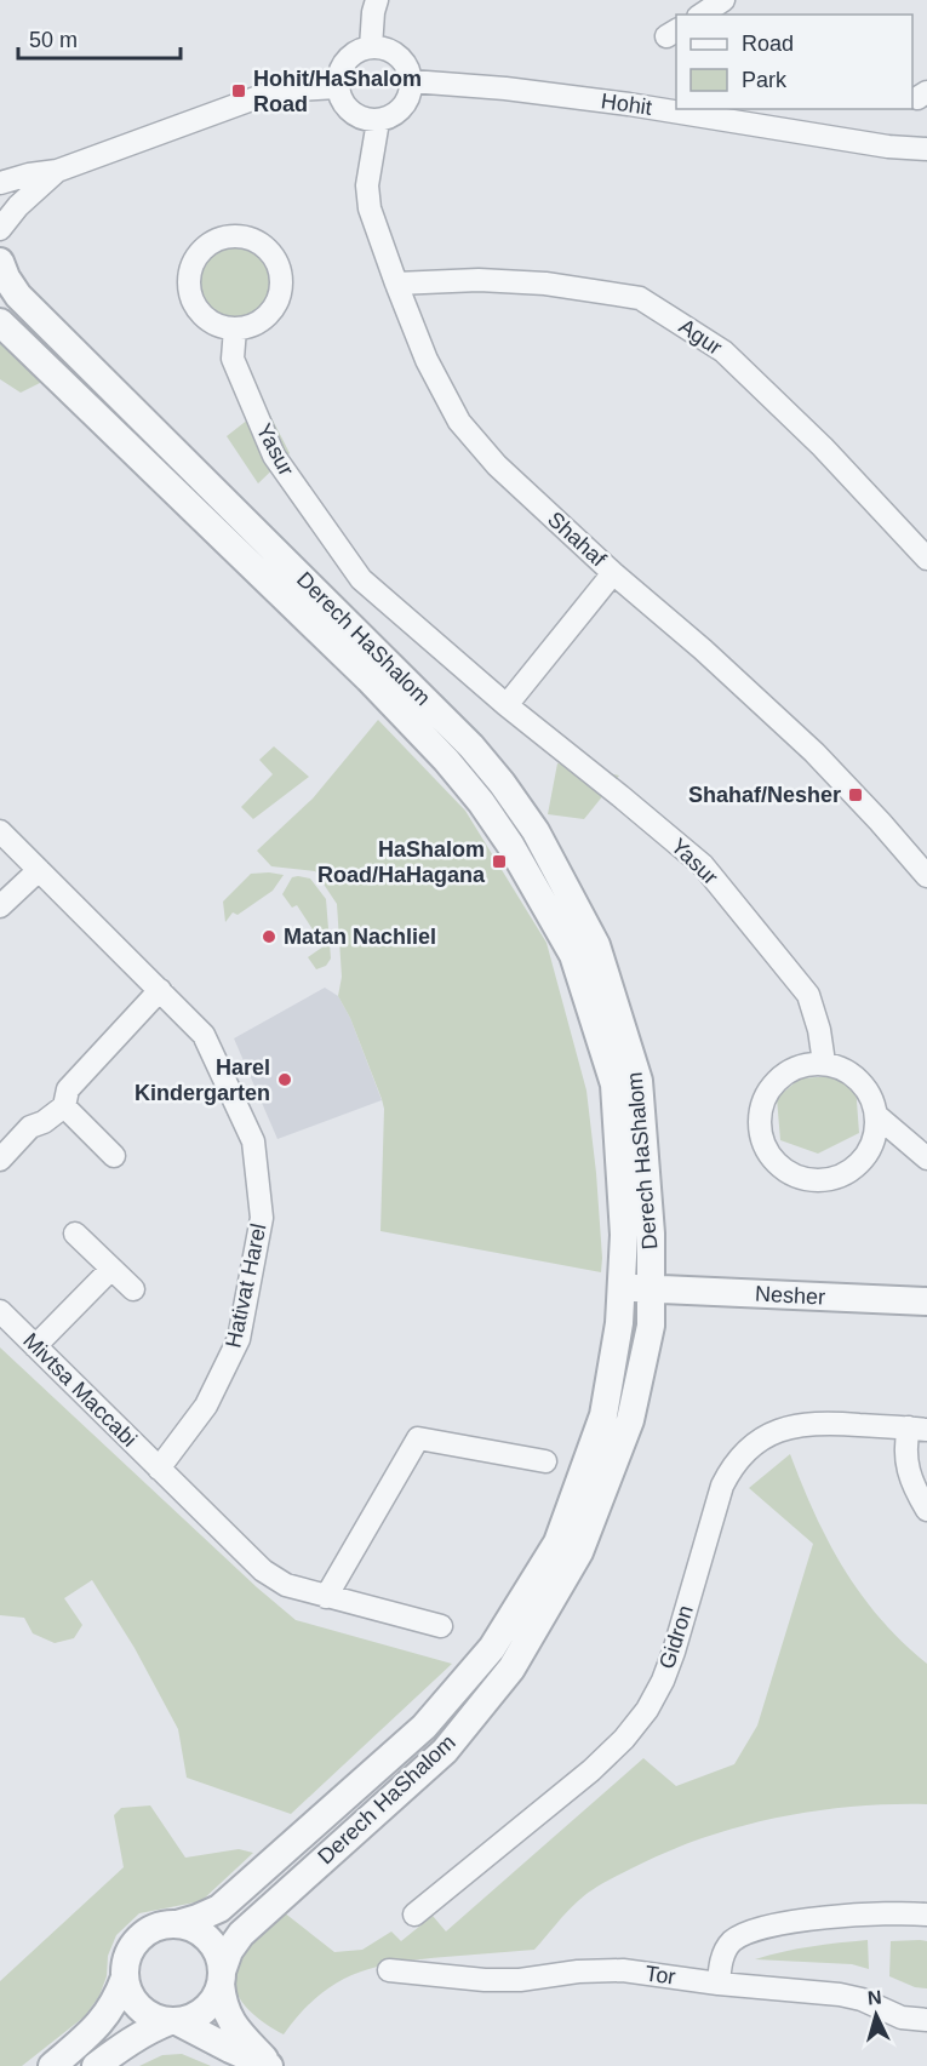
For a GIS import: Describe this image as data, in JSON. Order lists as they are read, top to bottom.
{
  "streets": {
    "street": [
      "Hohit",
      "Agur",
      "Yasur",
      "Shahaf",
      "Derech HaShalom",
      "Hativat Harel",
      "Nesher",
      "Mivtsa Maccabi",
      "Gidron",
      "Tor"
    ]
  },
  "crossings": [
    ["Hohit", "Shahaf"],
    ["Agur", "Shahaf"],
    ["Derech HaShalom", "Nesher"],
    ["Hativat Harel", "Mivtsa Maccabi"]
  ],
  "places": {
    "transit": ["Hohit/HaShalom Road", "Shahaf/Nesher", "HaShalom Road/HaHagana"],
    "other": ["Matan Nachliel", "Harel Kindergarten"]
  },
  "legend": ["Road", "Park"],
  "scale_bar": "50 m",
  "north": "top"
}
